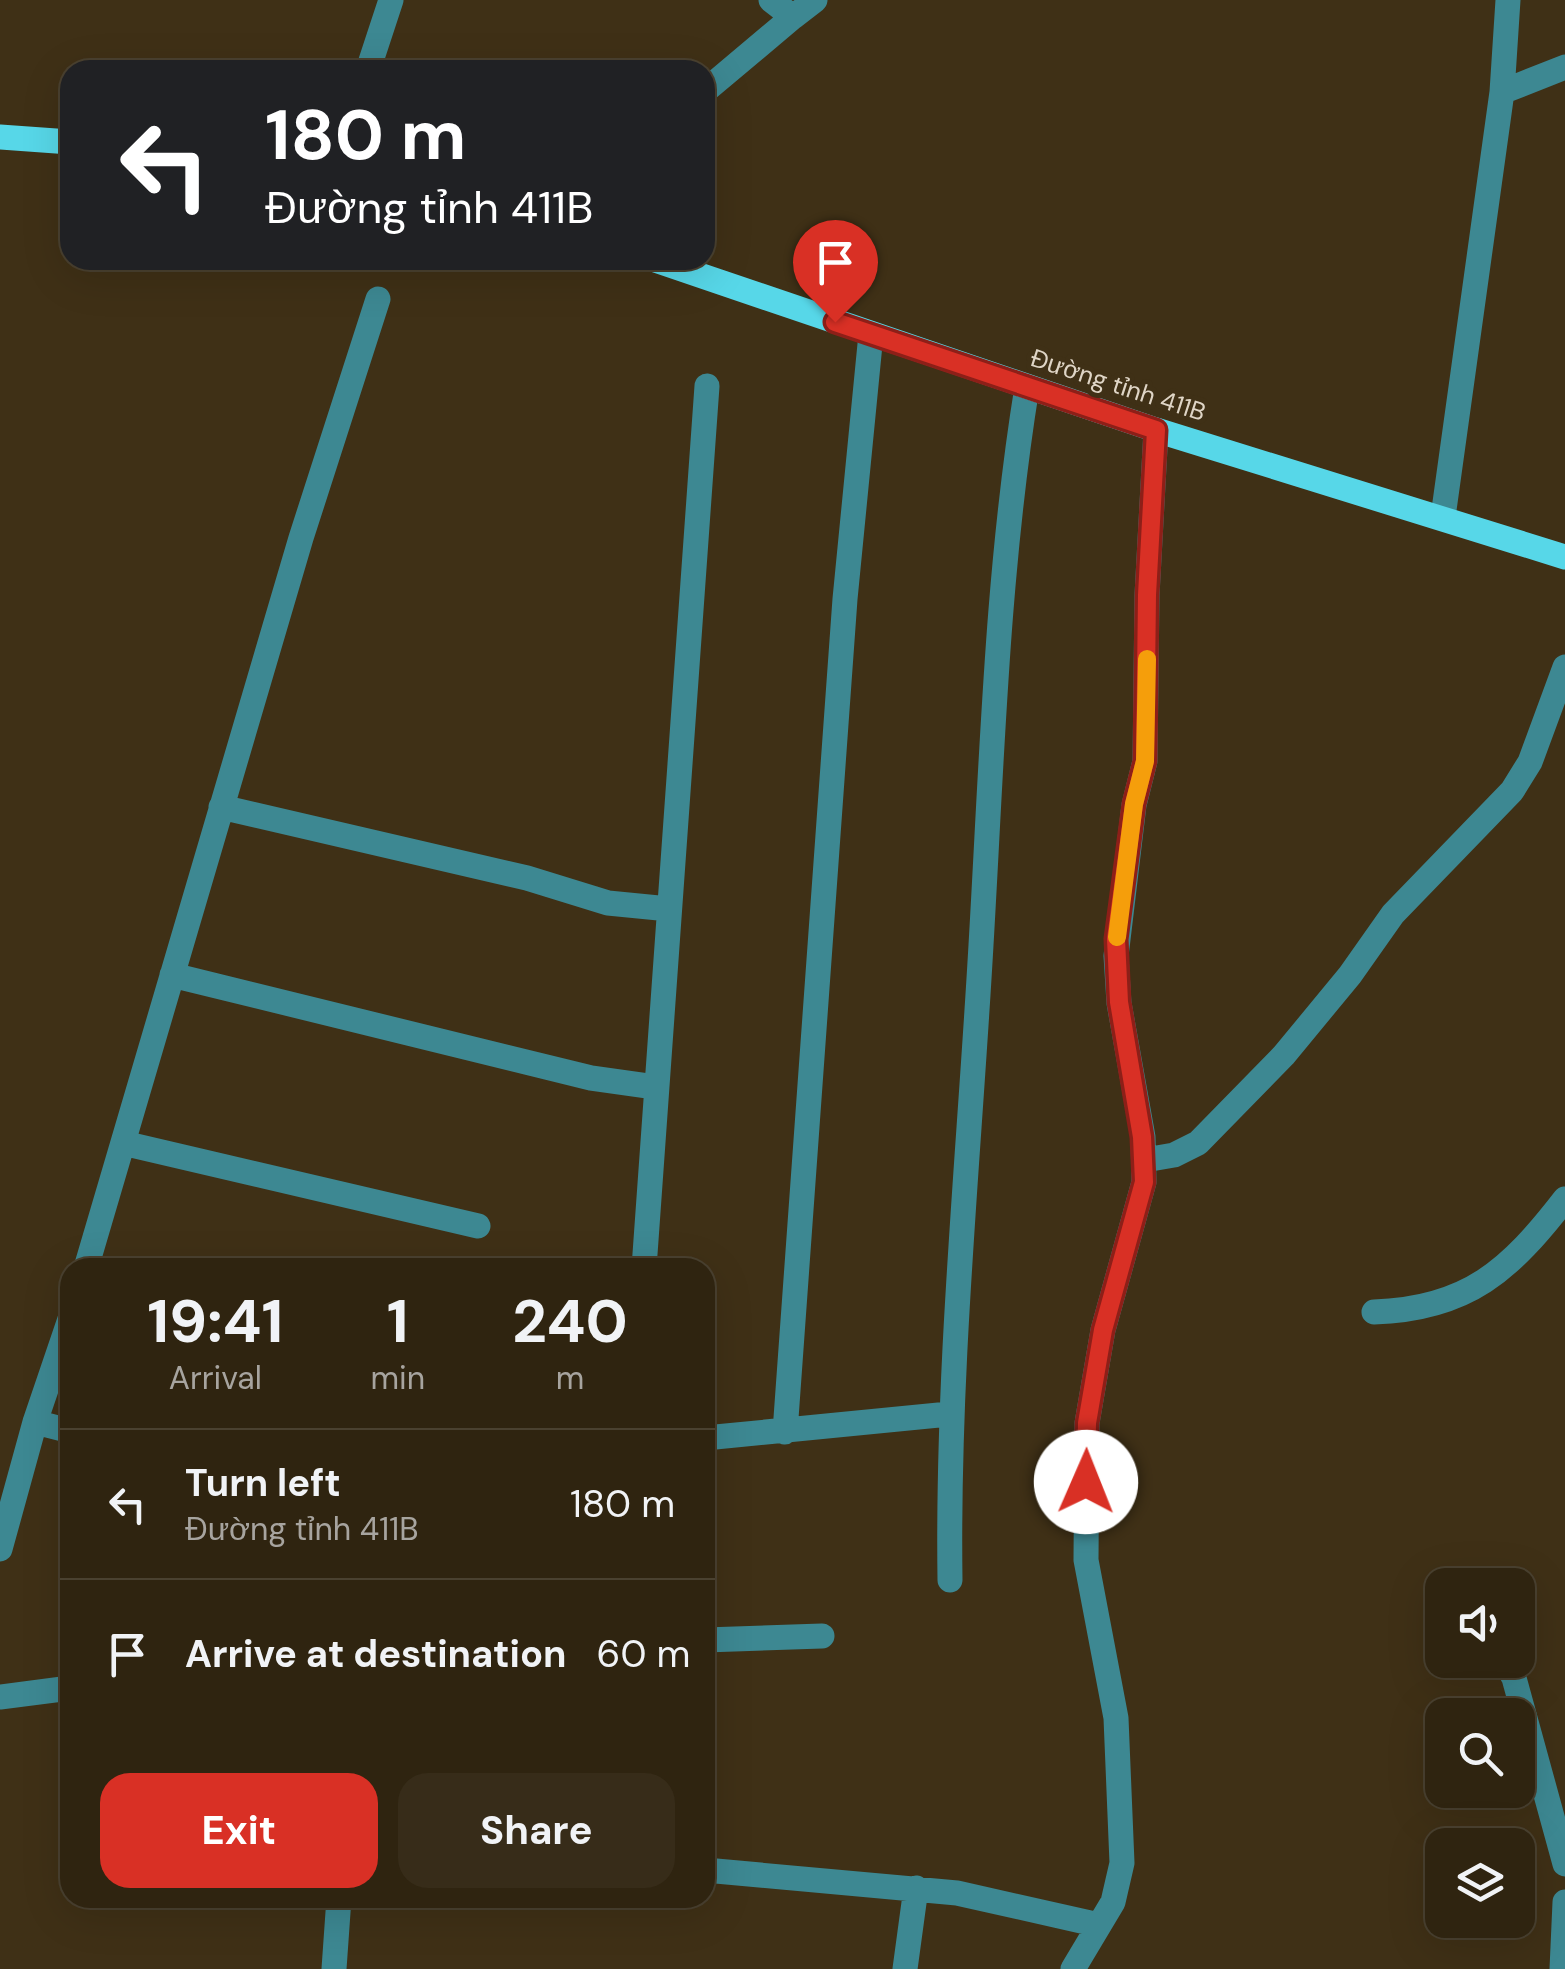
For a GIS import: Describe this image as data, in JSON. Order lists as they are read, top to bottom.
{
  "streets": {
    "main road": ["Đường tỉnh 411B"]
  },
  "page": {
    "turn": ["180 m", "Đường tỉnh 411B"],
    "eta": [
      "19:41",
      "Arrival",
      "1",
      "min",
      "240",
      "m"
    ],
    "list": [
      {
        "name": "Turn left",
        "note": "Đường tỉnh 411B",
        "value": "180 m"
      },
      {
        "name": "Arrive at destination",
        "value": "60 m"
      }
    ],
    "buttons": ["Exit", "Share"]
  }
}
